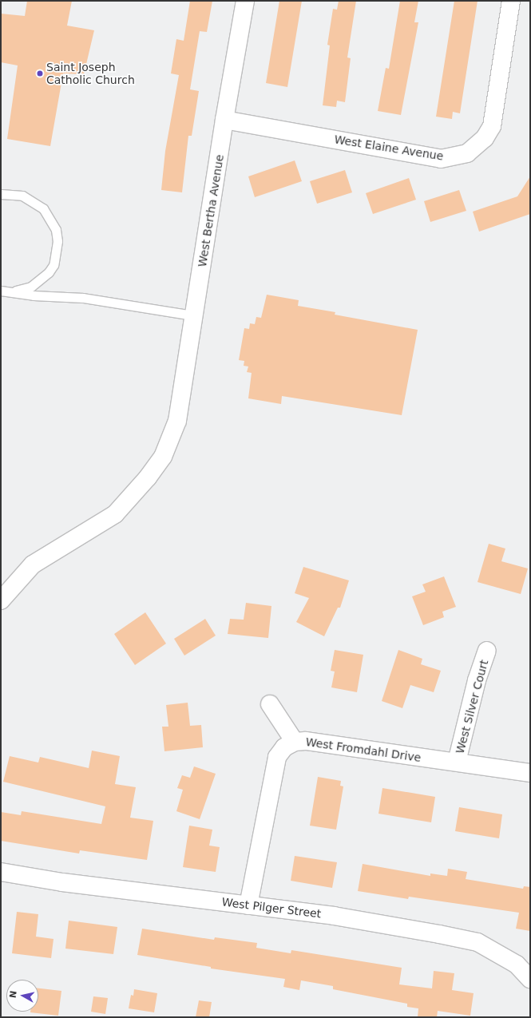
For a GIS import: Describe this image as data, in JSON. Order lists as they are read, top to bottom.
{
  "streets": {
    "street": [
      "West Elaine Avenue",
      "West Bertha Avenue",
      "West Silver Court",
      "West Fromdahl Drive",
      "West Pilger Street"
    ]
  },
  "crossings": [
    ["West Elaine Avenue", "West Bertha Avenue"],
    ["West Silver Court", "West Fromdahl Drive"],
    ["West Fromdahl Drive", "West Pilger Street"]
  ],
  "places": ["Saint Joseph Catholic Church"],
  "north": "left"
}
